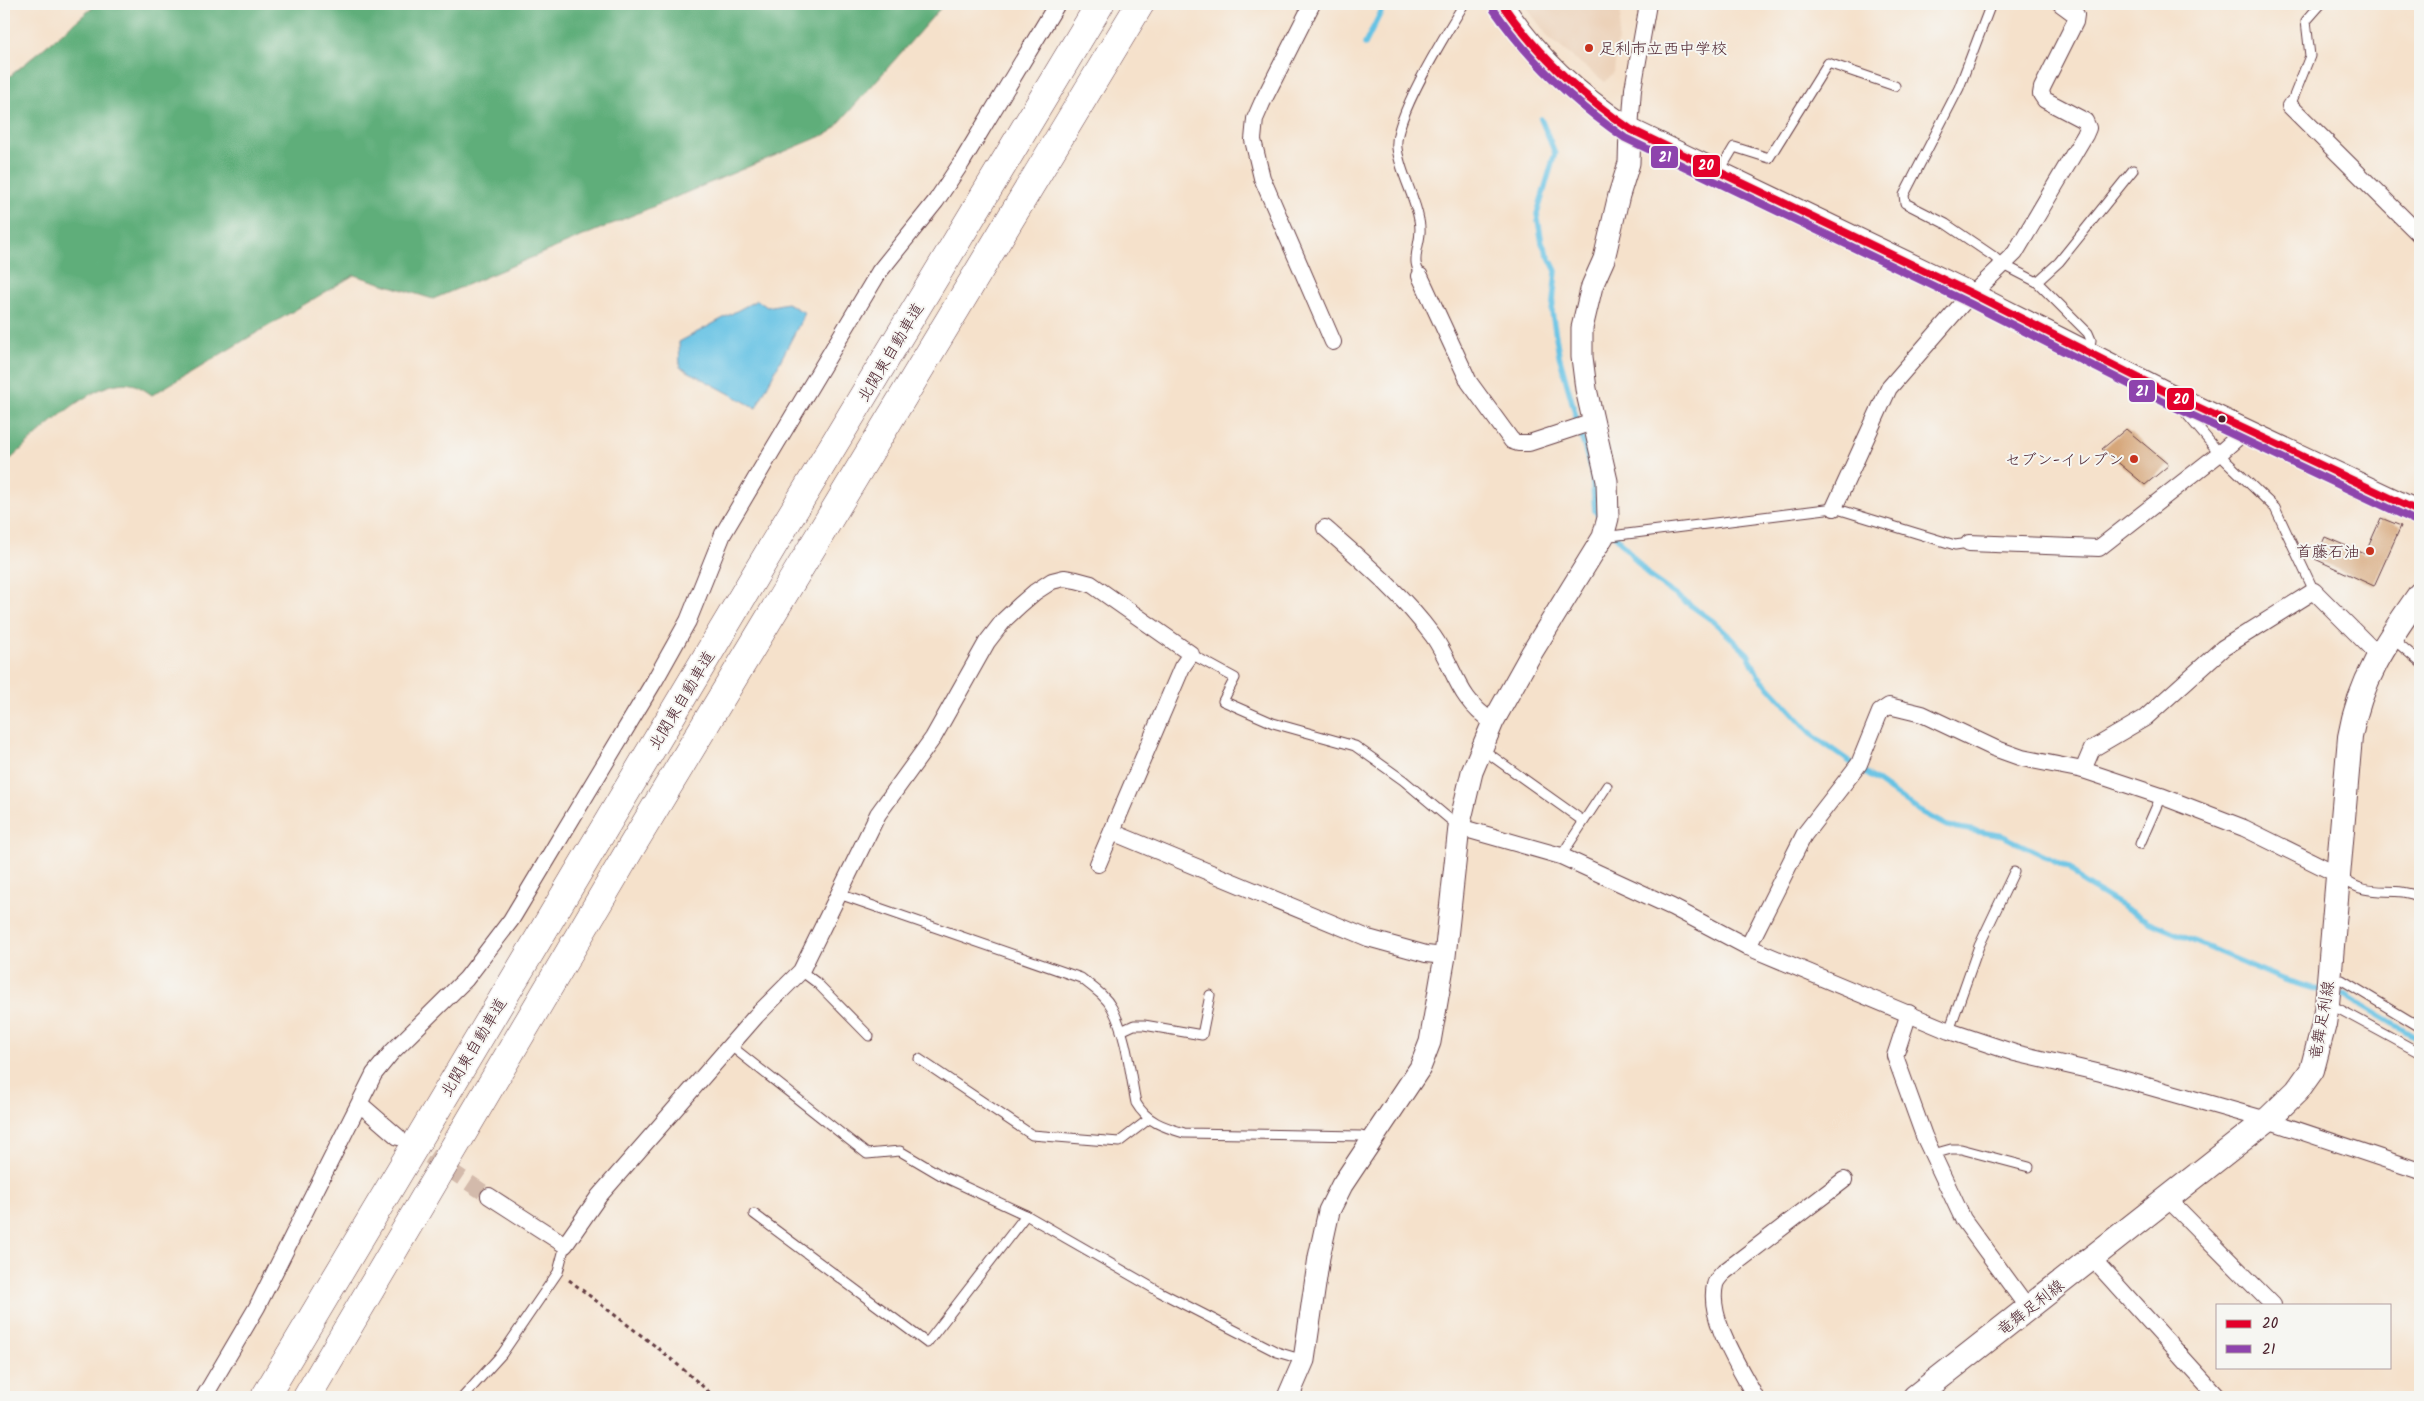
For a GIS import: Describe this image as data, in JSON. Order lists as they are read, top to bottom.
{
  "streets": {
    "highway": ["北関東自動車道"],
    "main road": ["竜舞足利線"]
  },
  "places": ["足利市立西中学校", "セブン-イレブン", "首藤石油"],
  "lines": ["transit line 20", "transit line 21"],
  "legend": ["20", "21"]
}
